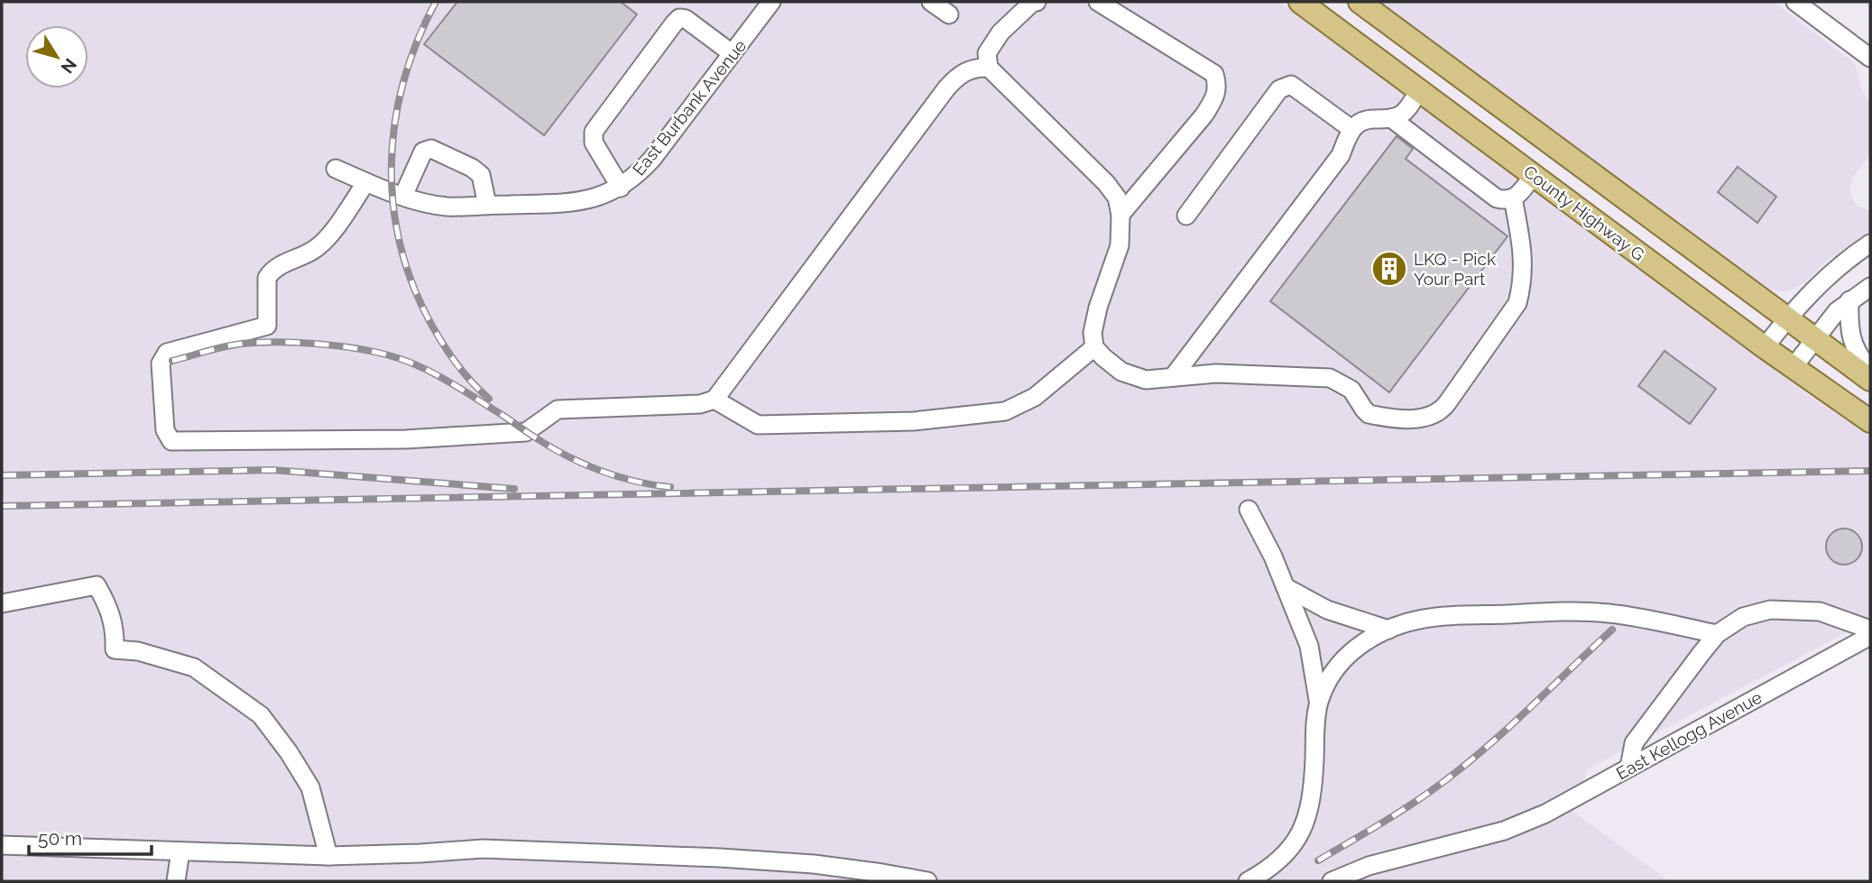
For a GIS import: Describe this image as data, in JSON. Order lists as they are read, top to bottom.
{
  "streets": {
    "main road": ["County Highway G"],
    "street": ["East Burbank Avenue", "East Kellogg Avenue"]
  },
  "places": {
    "building": ["LKQ - Pick Your Part"]
  },
  "scale_bar": "50 m",
  "north": "bottom right"
}
